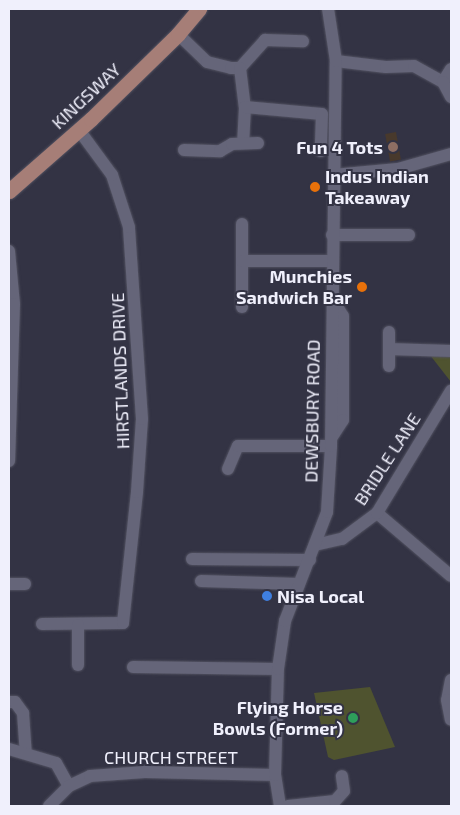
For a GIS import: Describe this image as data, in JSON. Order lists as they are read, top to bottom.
{
  "streets": {
    "main road": ["KINGSWAY"],
    "street": [
      "HIRSTLANDS DRIVE",
      "DEWSBURY ROAD",
      "BRIDLE LANE",
      "CHURCH STREET"
    ]
  },
  "crossings": [
    ["KINGSWAY", "HIRSTLANDS DRIVE"],
    ["DEWSBURY ROAD", "BRIDLE LANE"],
    ["DEWSBURY ROAD", "CHURCH STREET"]
  ],
  "places": [
    "Fun 4 Tots",
    "Indus Indian Takeaway",
    "Munchies Sandwich Bar",
    "Nisa Local",
    "Flying Horse Bowls (Former)"
  ]
}
